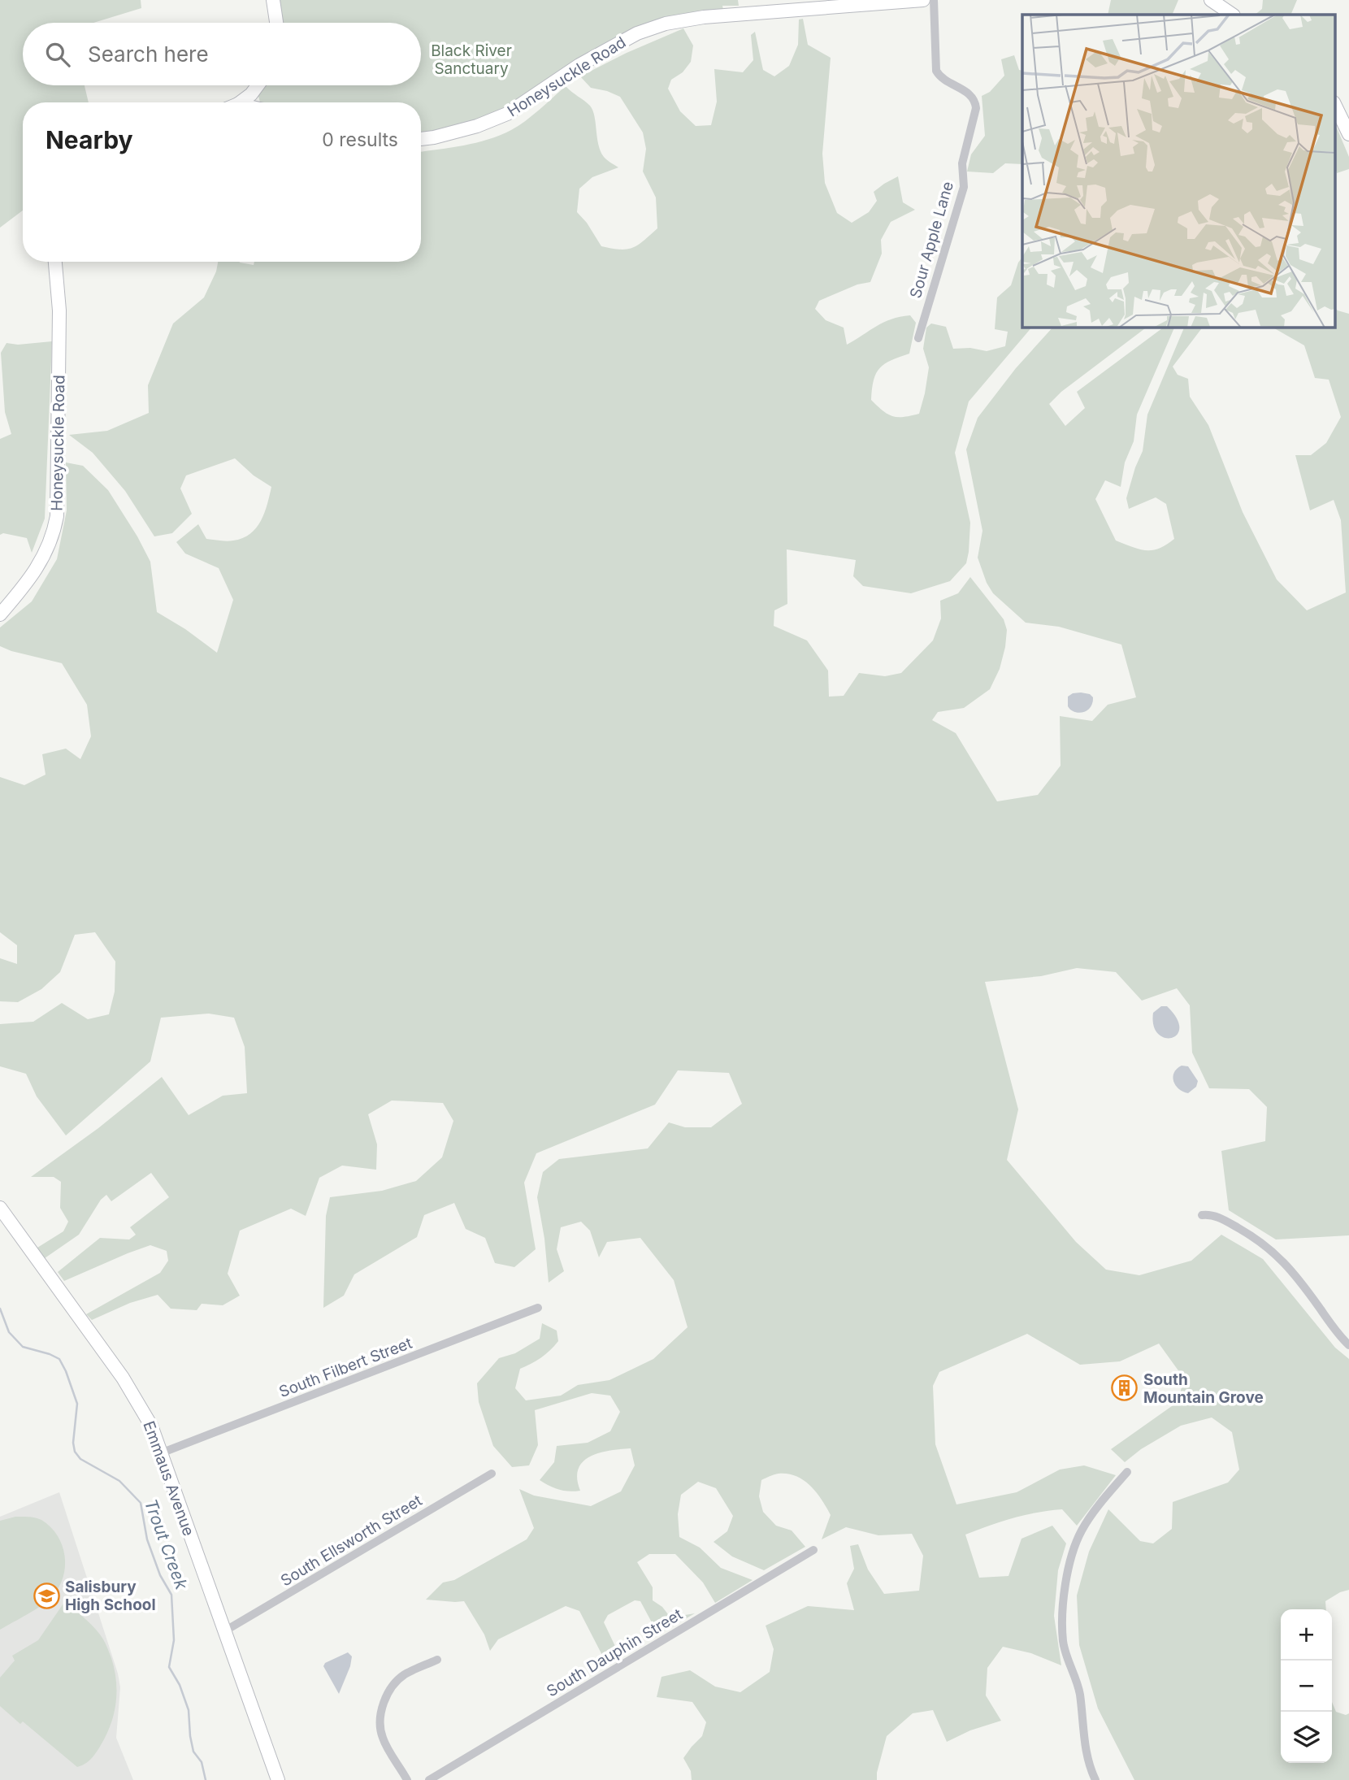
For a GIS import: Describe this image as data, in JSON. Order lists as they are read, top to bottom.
{
  "streets": {
    "street": [
      "Honeysuckle Road",
      "Sour Apple Lane",
      "South Filbert Street",
      "Emmaus Avenue",
      "South Ellsworth Street",
      "South Dauphin Street"
    ]
  },
  "crossings": [
    ["South Filbert Street", "Emmaus Avenue"],
    ["Emmaus Avenue", "South Ellsworth Street"]
  ],
  "water": ["Trout Creek"],
  "parks": ["Black River Sanctuary"],
  "places": {
    "building": ["South Mountain Grove"],
    "school or university": ["Salisbury High School"]
  },
  "page": {
    "search": "Search here",
    "heading": ["Nearby", "0 results"],
    "map_buttons": ["+", "−"]
  }
}
